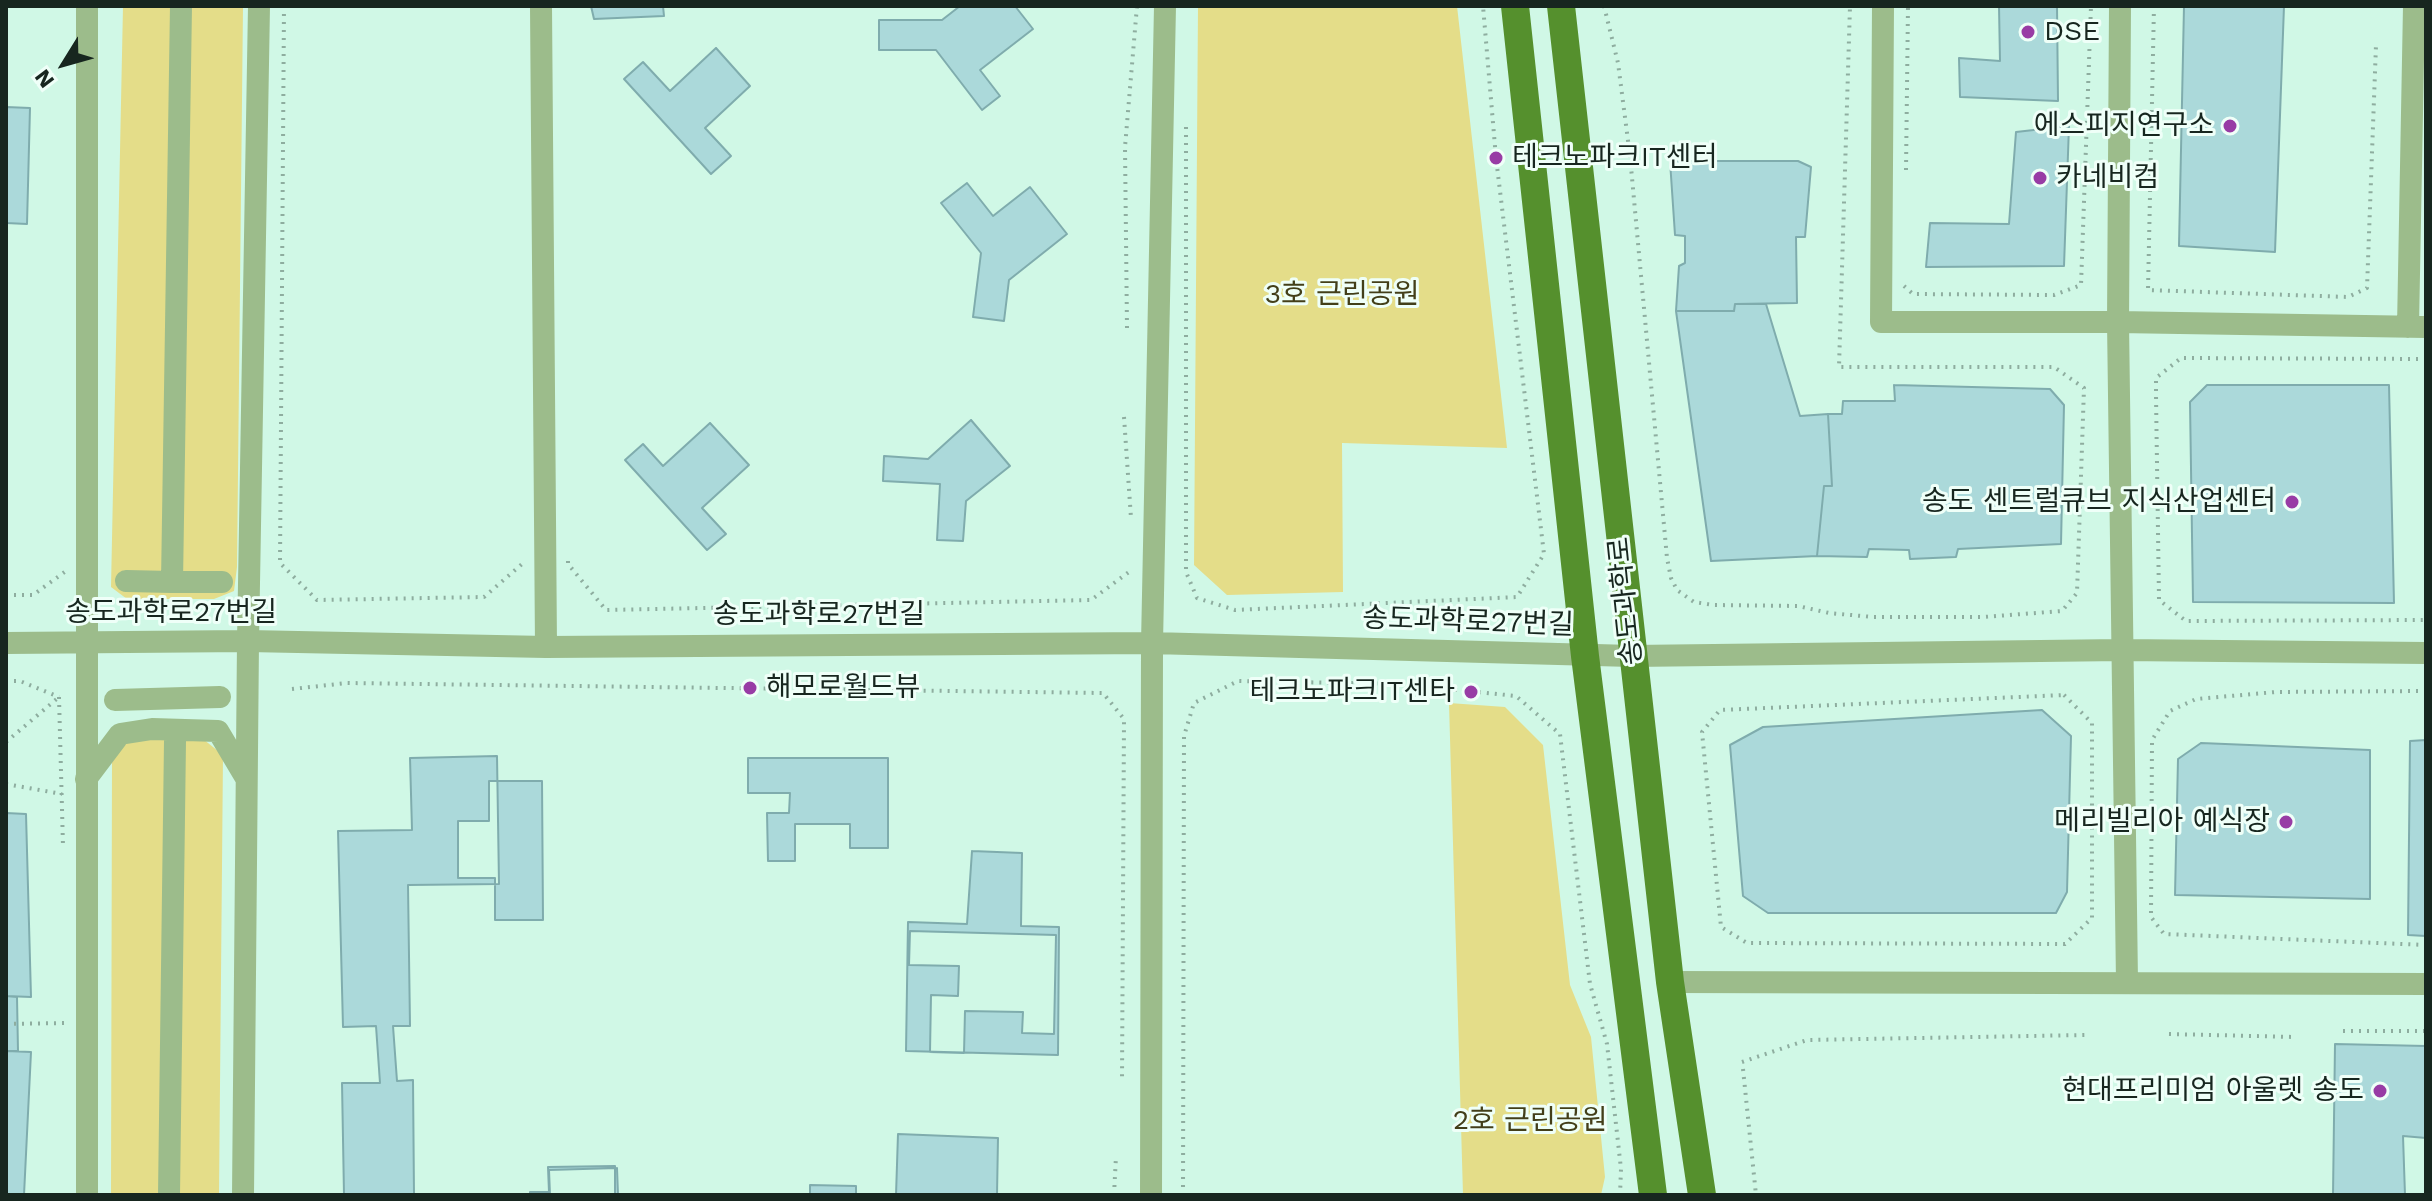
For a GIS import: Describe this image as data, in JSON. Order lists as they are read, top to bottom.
{
  "streets": {
    "main road": ["송도과학로"],
    "street": ["송도과학로27번길"]
  },
  "crossings": [
    ["송도과학로", "송도과학로27번길"]
  ],
  "parks": ["3호 근린공원", "2호 근린공원"],
  "places": [
    "DSE",
    "에스피지연구소",
    "테크노파크IT센터",
    "카네비컴",
    "송도 센트럴큐브 지식산업센터",
    "해모로월드뷰",
    "테크노파크IT센타",
    "메리빌리아 예식장",
    "현대프리미엄 아울렛 송도"
  ],
  "north": "bottom left"
}
